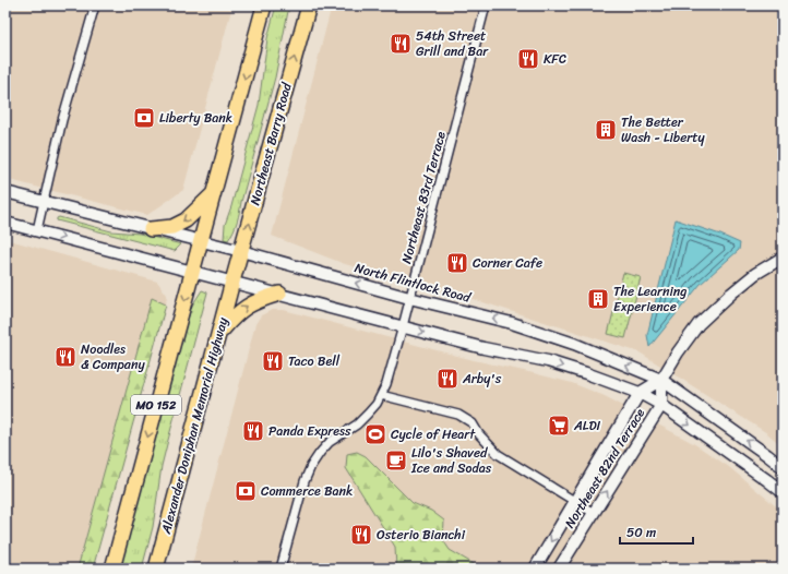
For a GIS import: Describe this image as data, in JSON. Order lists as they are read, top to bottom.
{
  "streets": {
    "highway": ["Northeast Barry Road", "MO 152", "Alexander Doniphan Memorial Highway"],
    "main road": ["North Flintlock Road", "Northeast 82nd Terrace"],
    "street": ["Northeast 83rd Terrace"]
  },
  "crossings": [
    ["Northeast Barry Road", "North Flintlock Road"],
    ["Northeast Barry Road", "Alexander Doniphan Memorial Highway"],
    ["Northeast 83rd Terrace", "North Flintlock Road"],
    ["North Flintlock Road", "MO 152"],
    ["North Flintlock Road", "Northeast 82nd Terrace"]
  ],
  "places": {
    "restaurant": [
      "54th Street Grill and Bar",
      "KFC",
      "Corner Cafe",
      "Noodles & Company",
      "Taco Bell",
      "Arby's",
      "Panda Express",
      "Osterio Bianchi"
    ],
    "bank": ["Liberty Bank", "Commerce Bank"],
    "building": ["The Better Wash - Liberty", "The Learning Experience"],
    "supermarket": ["ALDI"],
    "sports": ["Cycle of Heart"],
    "cafe": ["Lilo's Shaved Ice and Sodas"]
  },
  "scale_bar": "50 m"
}
